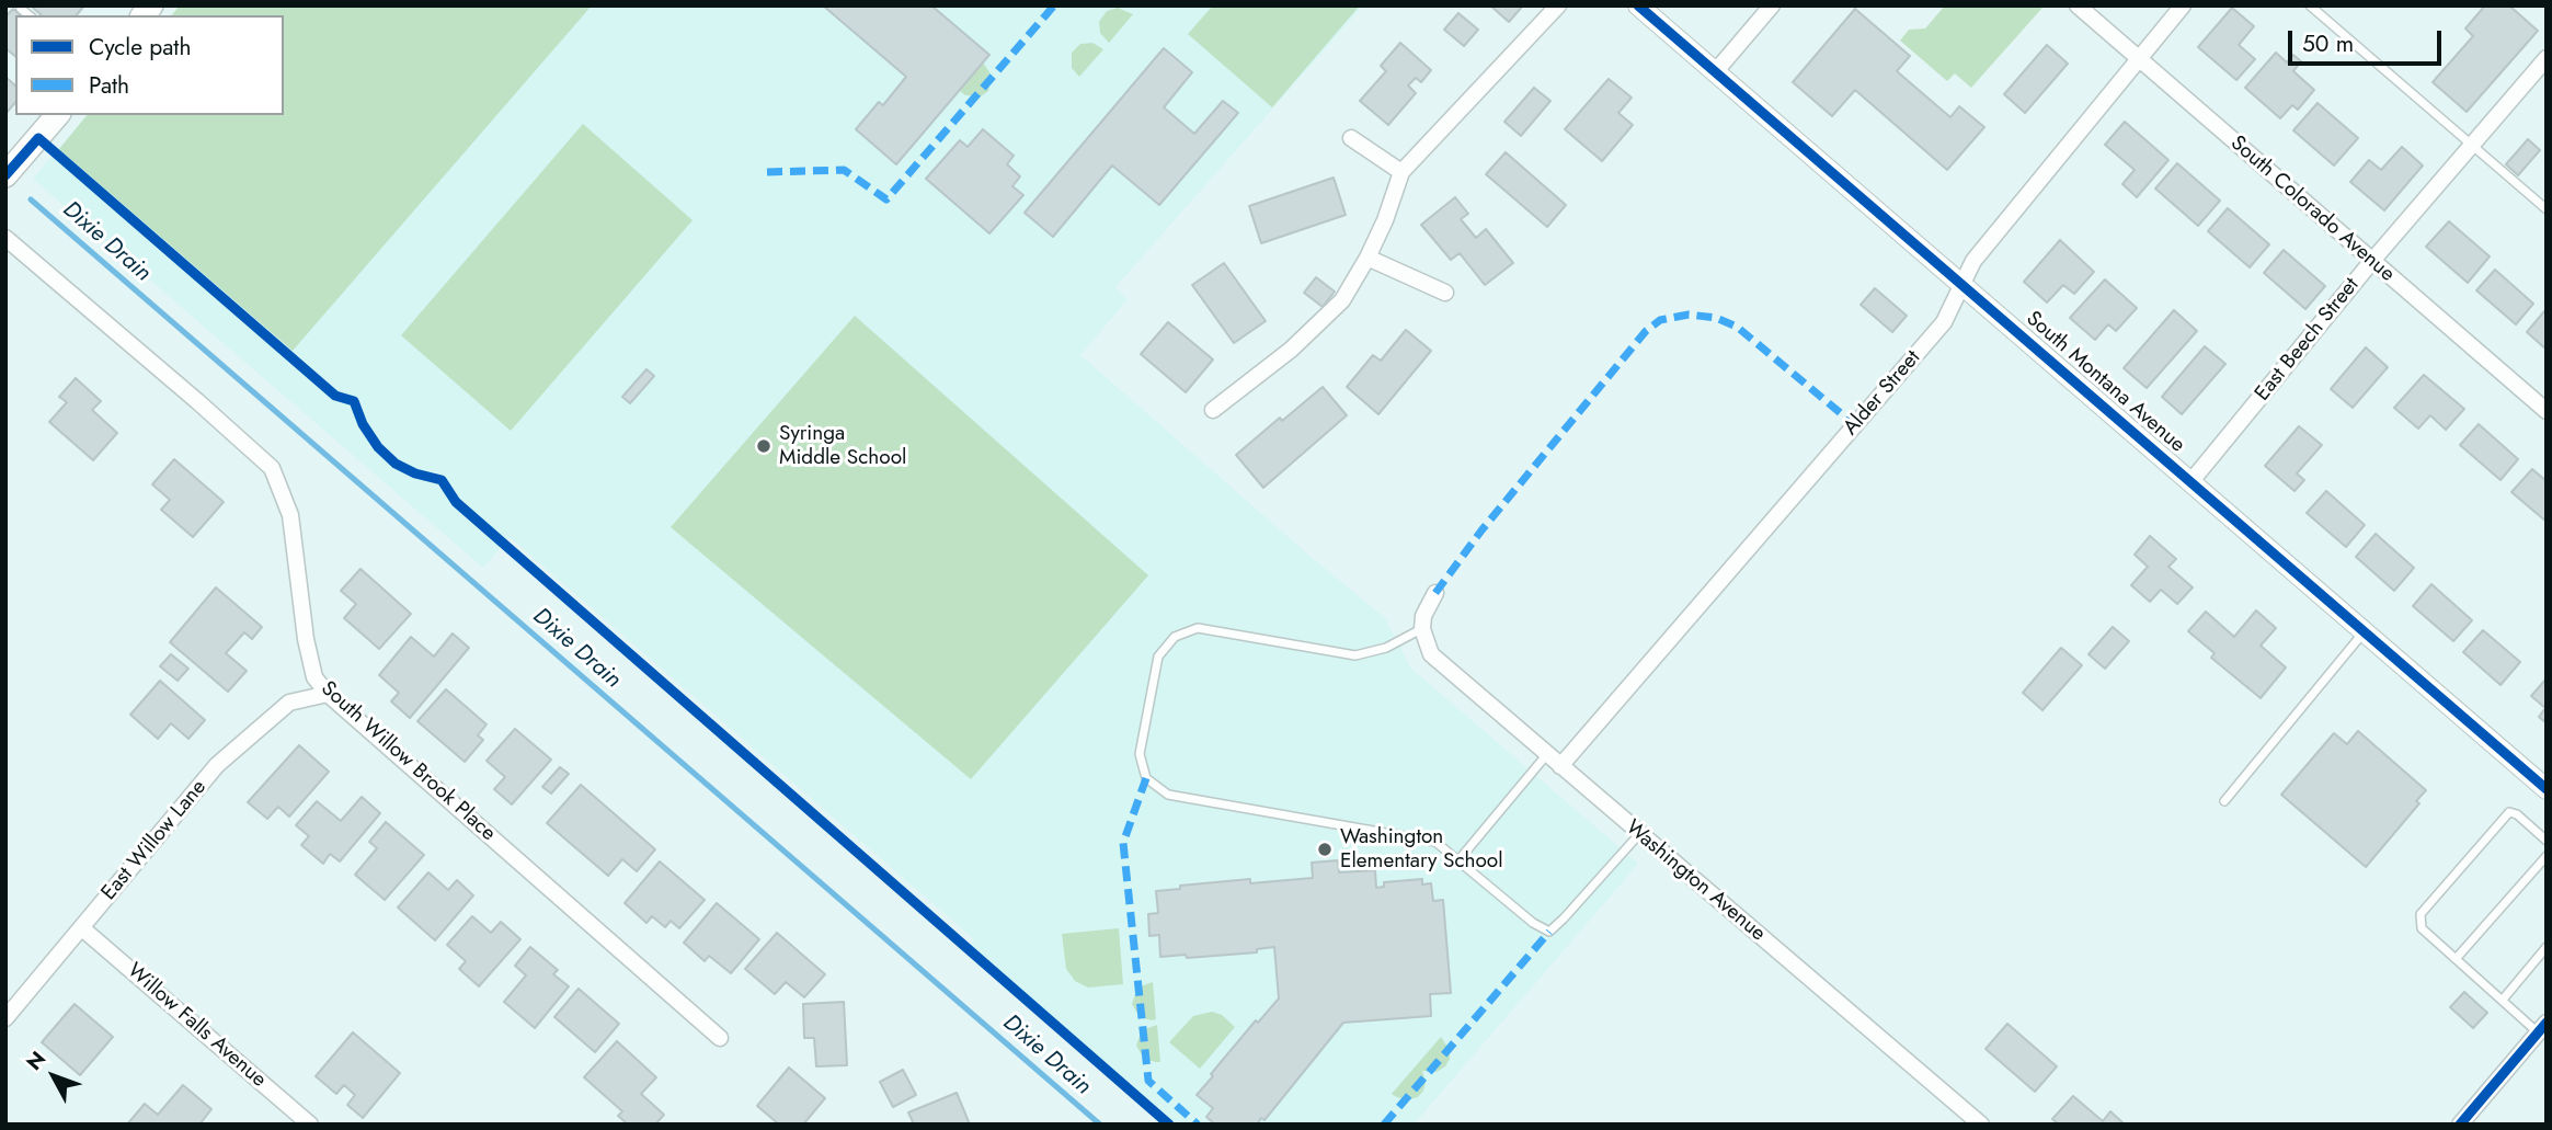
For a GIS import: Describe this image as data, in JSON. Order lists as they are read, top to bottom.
{
  "streets": {
    "street": [
      "South Colorado Avenue",
      "East Beech Street",
      "South Montana Avenue",
      "Alder Street",
      "South Willow Brook Place",
      "East Willow Lane",
      "Washington Avenue",
      "Willow Falls Avenue"
    ]
  },
  "crossings": [
    ["South Colorado Avenue", "East Beech Street"],
    ["South Colorado Avenue", "Alder Street"],
    ["East Beech Street", "South Montana Avenue"],
    ["South Montana Avenue", "Alder Street"],
    ["Alder Street", "Washington Avenue"],
    ["South Willow Brook Place", "East Willow Lane"],
    ["East Willow Lane", "Willow Falls Avenue"]
  ],
  "water": ["Dixie Drain"],
  "places": ["Syringa Middle School", "Washington Elementary School"],
  "legend": ["Cycle path", "Path"],
  "scale_bar": "50 m",
  "north": "top left"
}
